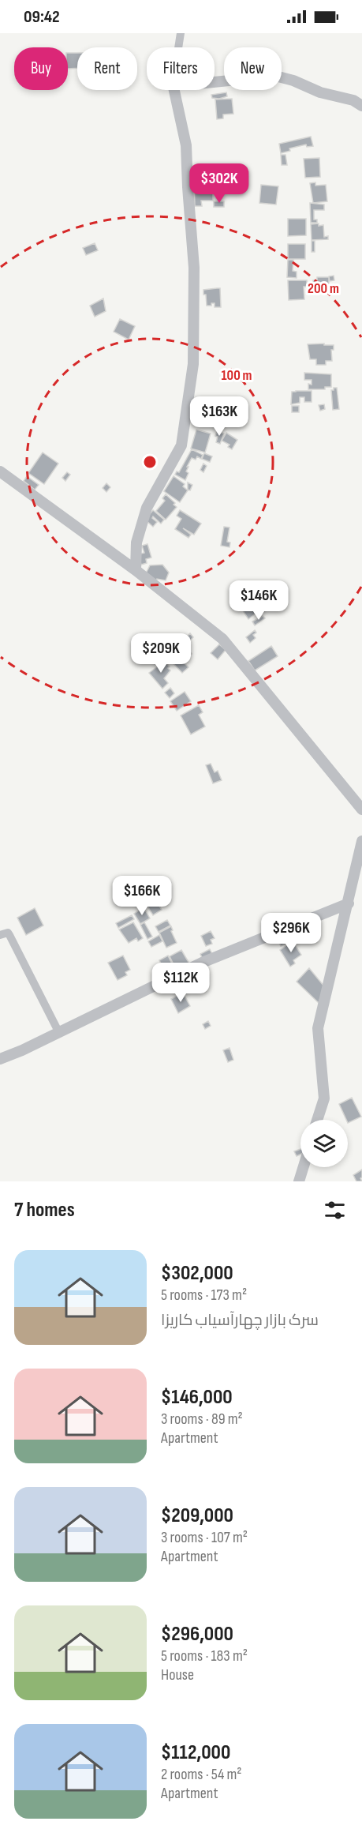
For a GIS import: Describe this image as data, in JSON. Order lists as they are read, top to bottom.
{
  "page": {
    "status": "09:42",
    "chip": [
      "Buy",
      "Rent",
      "Filters",
      "New"
    ],
    "price": [
      "$302K",
      "$163K",
      "$146K",
      "$209K",
      "$166K",
      "$296K",
      "$112K"
    ],
    "heading": "7 homes",
    "list": [
      {
        "name": "$302,000",
        "note": "5 rooms · 173 m² · سرک بازار چهارآسیاب کاریزا"
      },
      {
        "name": "$146,000",
        "note": "3 rooms · 89 m² · Apartment"
      },
      {
        "name": "$209,000",
        "note": "3 rooms · 107 m² · Apartment"
      },
      {
        "name": "$296,000",
        "note": "5 rooms · 183 m² · House"
      },
      {
        "name": "$112,000",
        "note": "2 rooms · 54 m² · Apartment"
      }
    ]
  },
  "rings": ["200 m", "100 m"]
}
